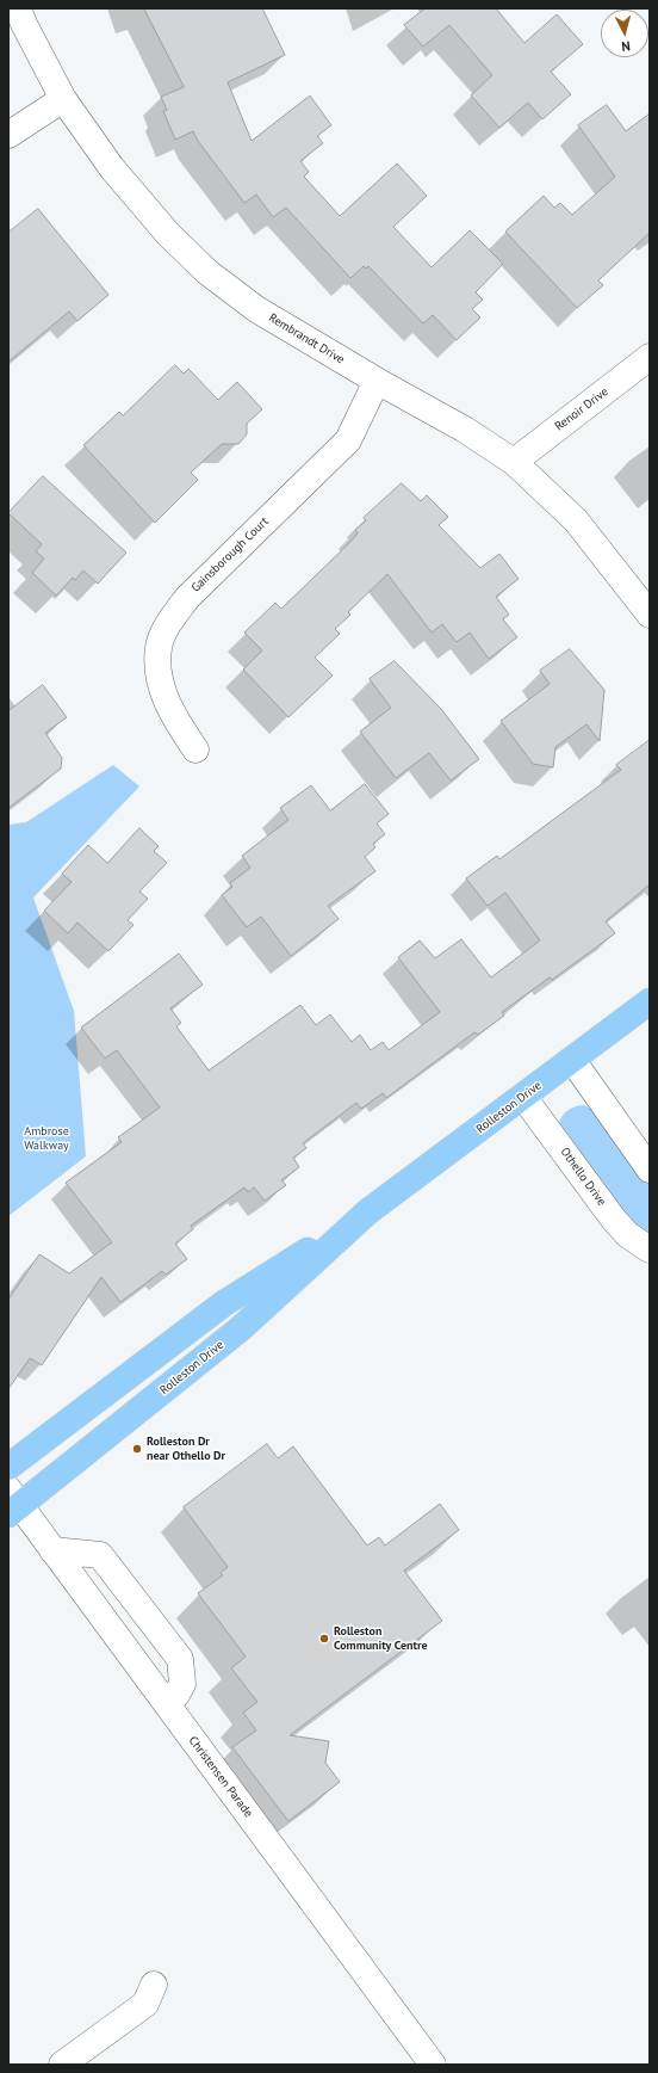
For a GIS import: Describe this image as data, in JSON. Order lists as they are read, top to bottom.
{
  "streets": {
    "main road": ["Rolleston Drive"],
    "street": [
      "Rembrandt Drive",
      "Renoir Drive",
      "Gainsborough Court",
      "Othello Drive",
      "Christensen Parade"
    ]
  },
  "crossings": [
    ["Rembrandt Drive", "Renoir Drive"],
    ["Rembrandt Drive", "Gainsborough Court"],
    ["Rolleston Drive", "Othello Drive"],
    ["Rolleston Drive", "Christensen Parade"]
  ],
  "parks": ["Ambrose Walkway"],
  "places": ["Rolleston Dr near Othello Dr", "Rolleston Community Centre"],
  "north": "bottom"
}
